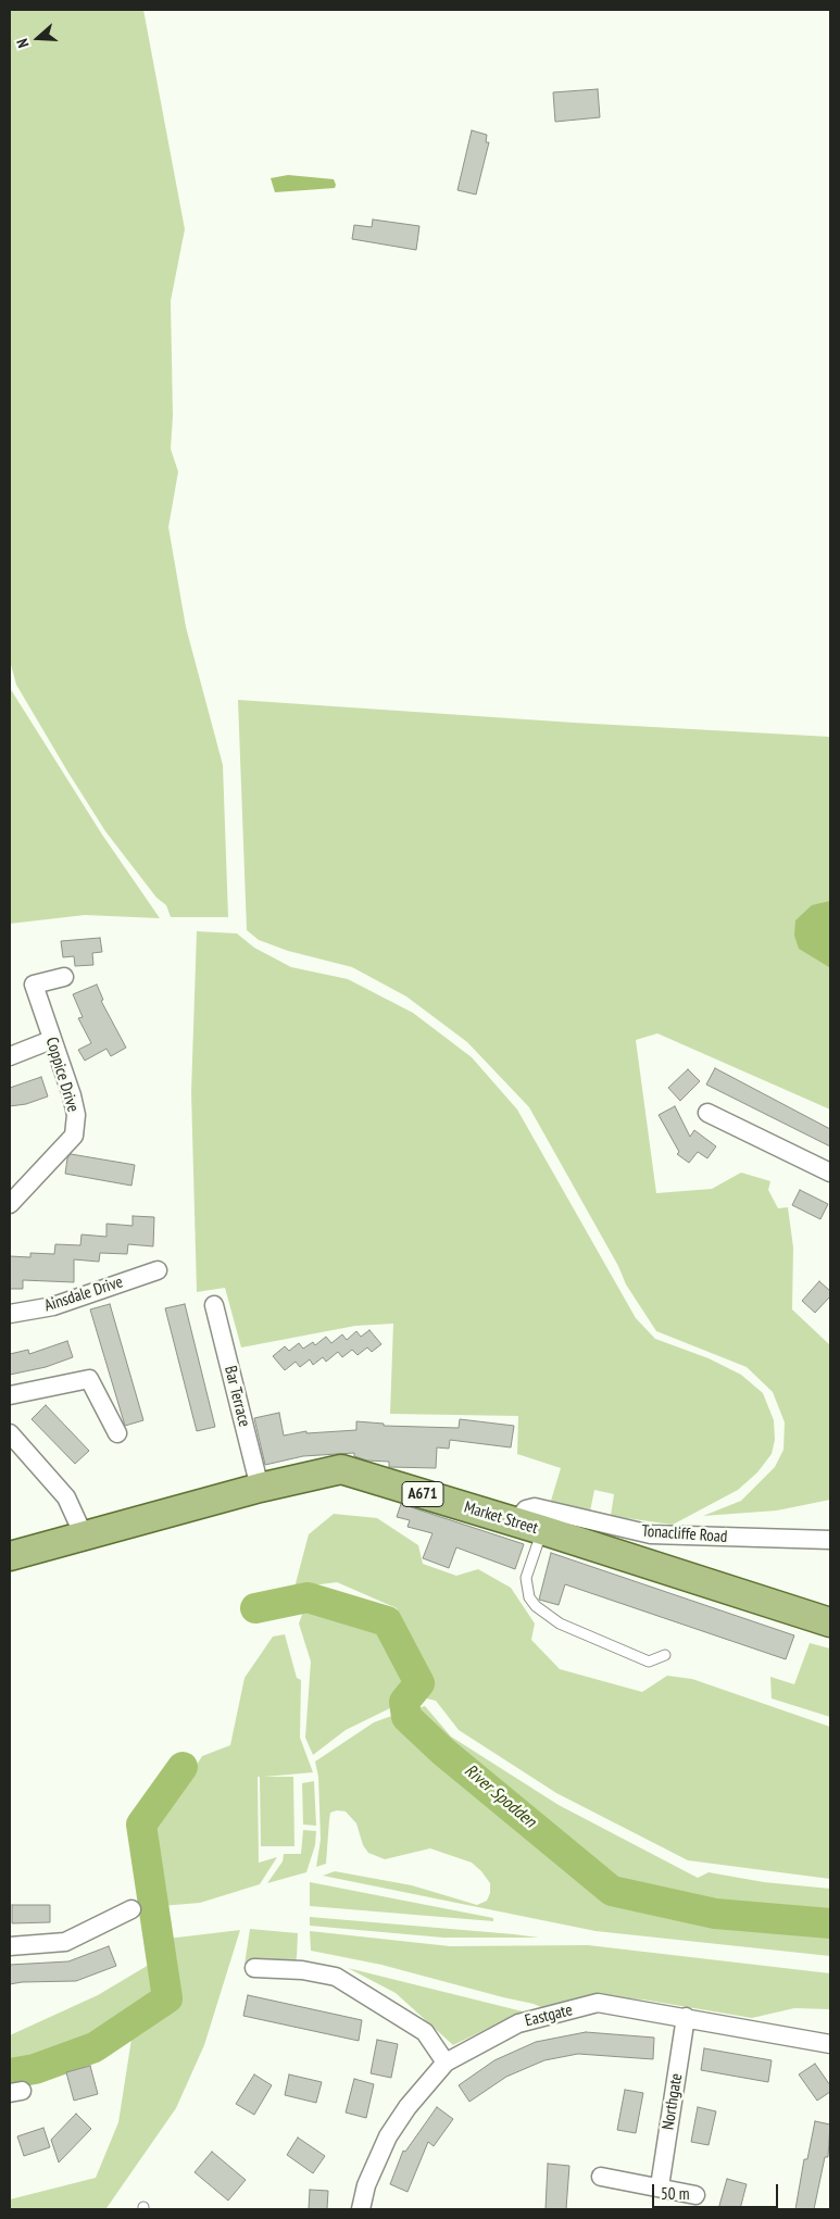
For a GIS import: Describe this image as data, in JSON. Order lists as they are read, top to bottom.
{
  "streets": {
    "main road": ["A671", "Market Street"],
    "street": [
      "Coppice Drive",
      "Ainsdale Drive",
      "Bar Terrace",
      "Tonacliffe Road",
      "Eastgate",
      "Northgate"
    ]
  },
  "crossings": [
    ["Bar Terrace", "Market Street"],
    ["Market Street", "Tonacliffe Road"],
    ["Eastgate", "Northgate"]
  ],
  "water": ["River Spodden"],
  "scale_bar": "50 m",
  "north": "left"
}
